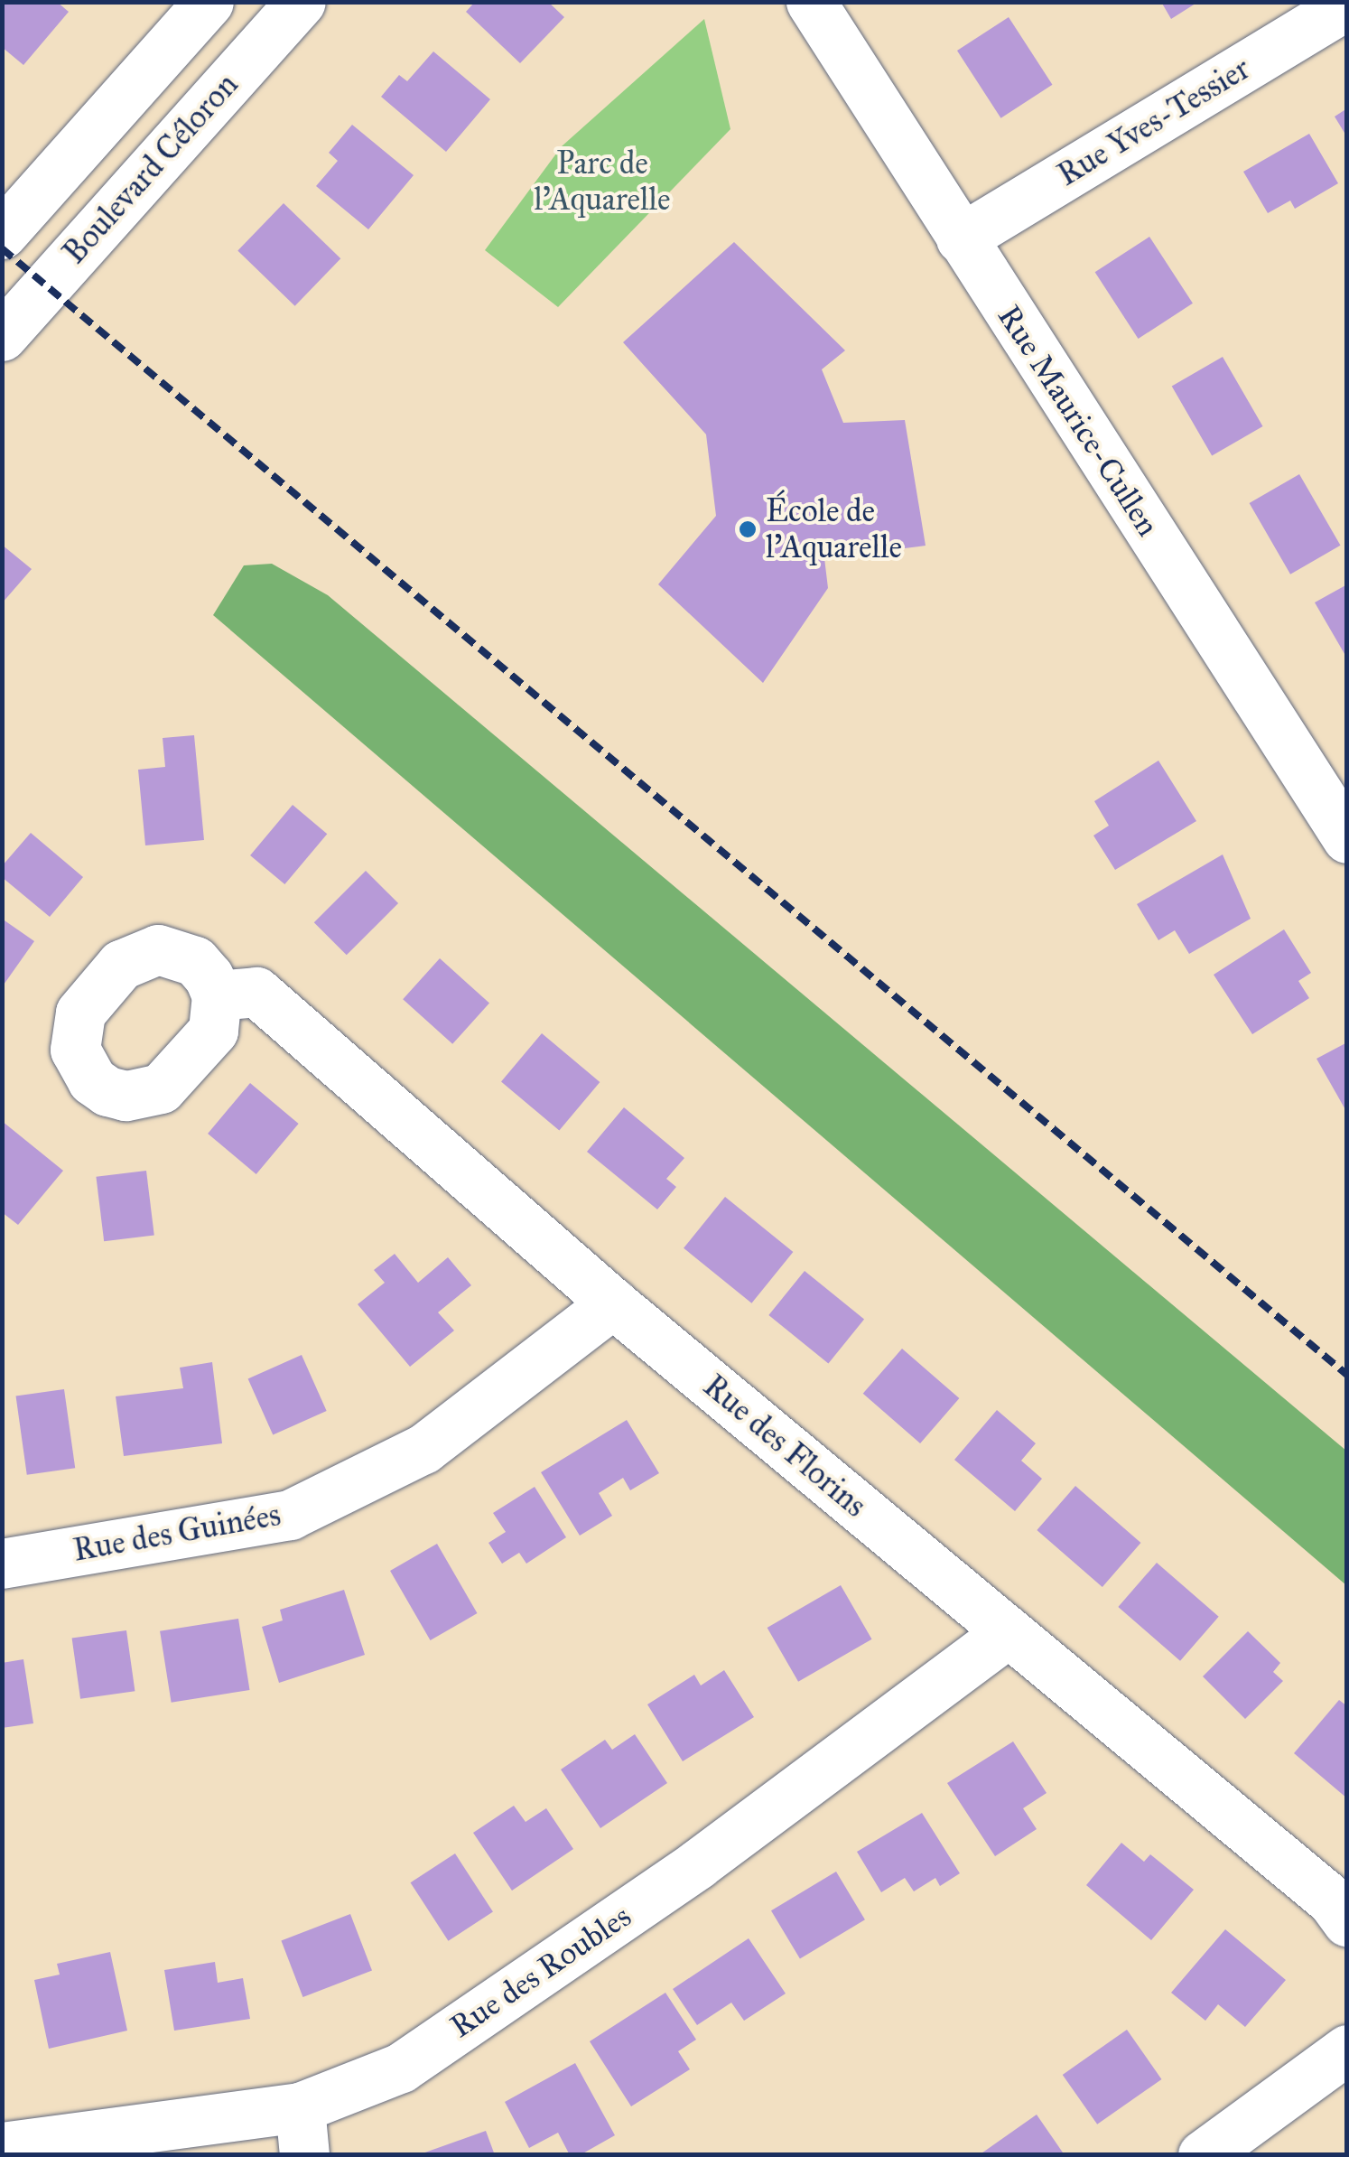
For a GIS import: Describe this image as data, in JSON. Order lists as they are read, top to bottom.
{
  "streets": {
    "street": [
      "Rue Yves-Tessier",
      "Boulevard Céloron",
      "Rue Maurice-Cullen",
      "Rue des Florins",
      "Rue des Guinées",
      "Rue des Roubles"
    ]
  },
  "crossings": [
    ["Rue Yves-Tessier", "Rue Maurice-Cullen"],
    ["Rue des Florins", "Rue des Guinées"],
    ["Rue des Florins", "Rue des Roubles"]
  ],
  "parks": ["Parc de l'Aquarelle"],
  "places": ["École de l'Aquarelle"]
}
